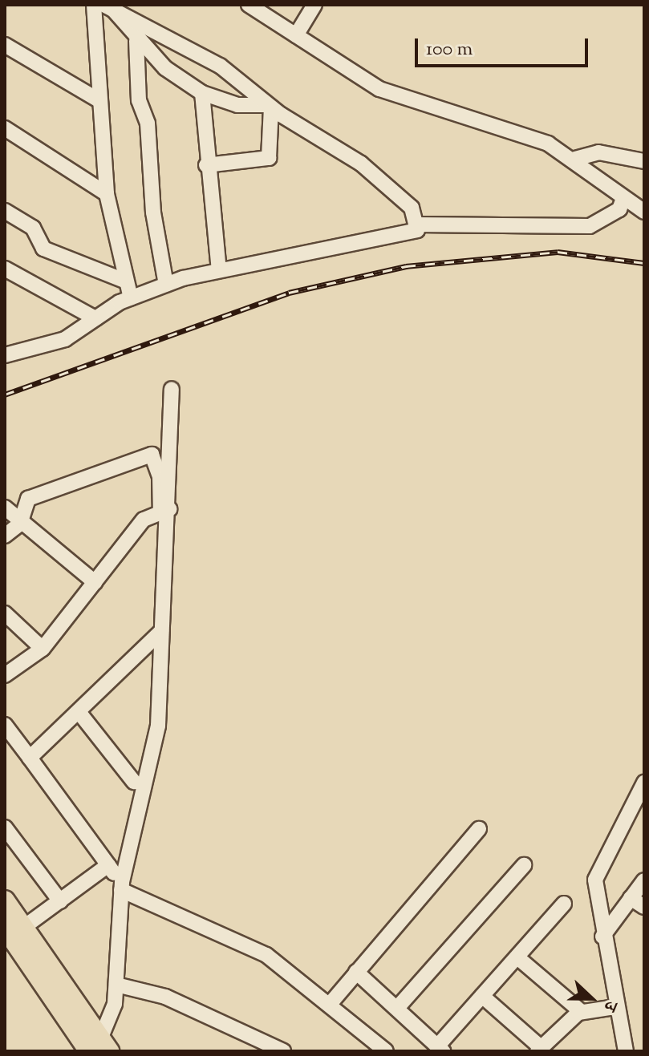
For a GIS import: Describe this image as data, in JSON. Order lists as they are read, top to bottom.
{
  "scale_bar": "100 m",
  "north": "right"
}
